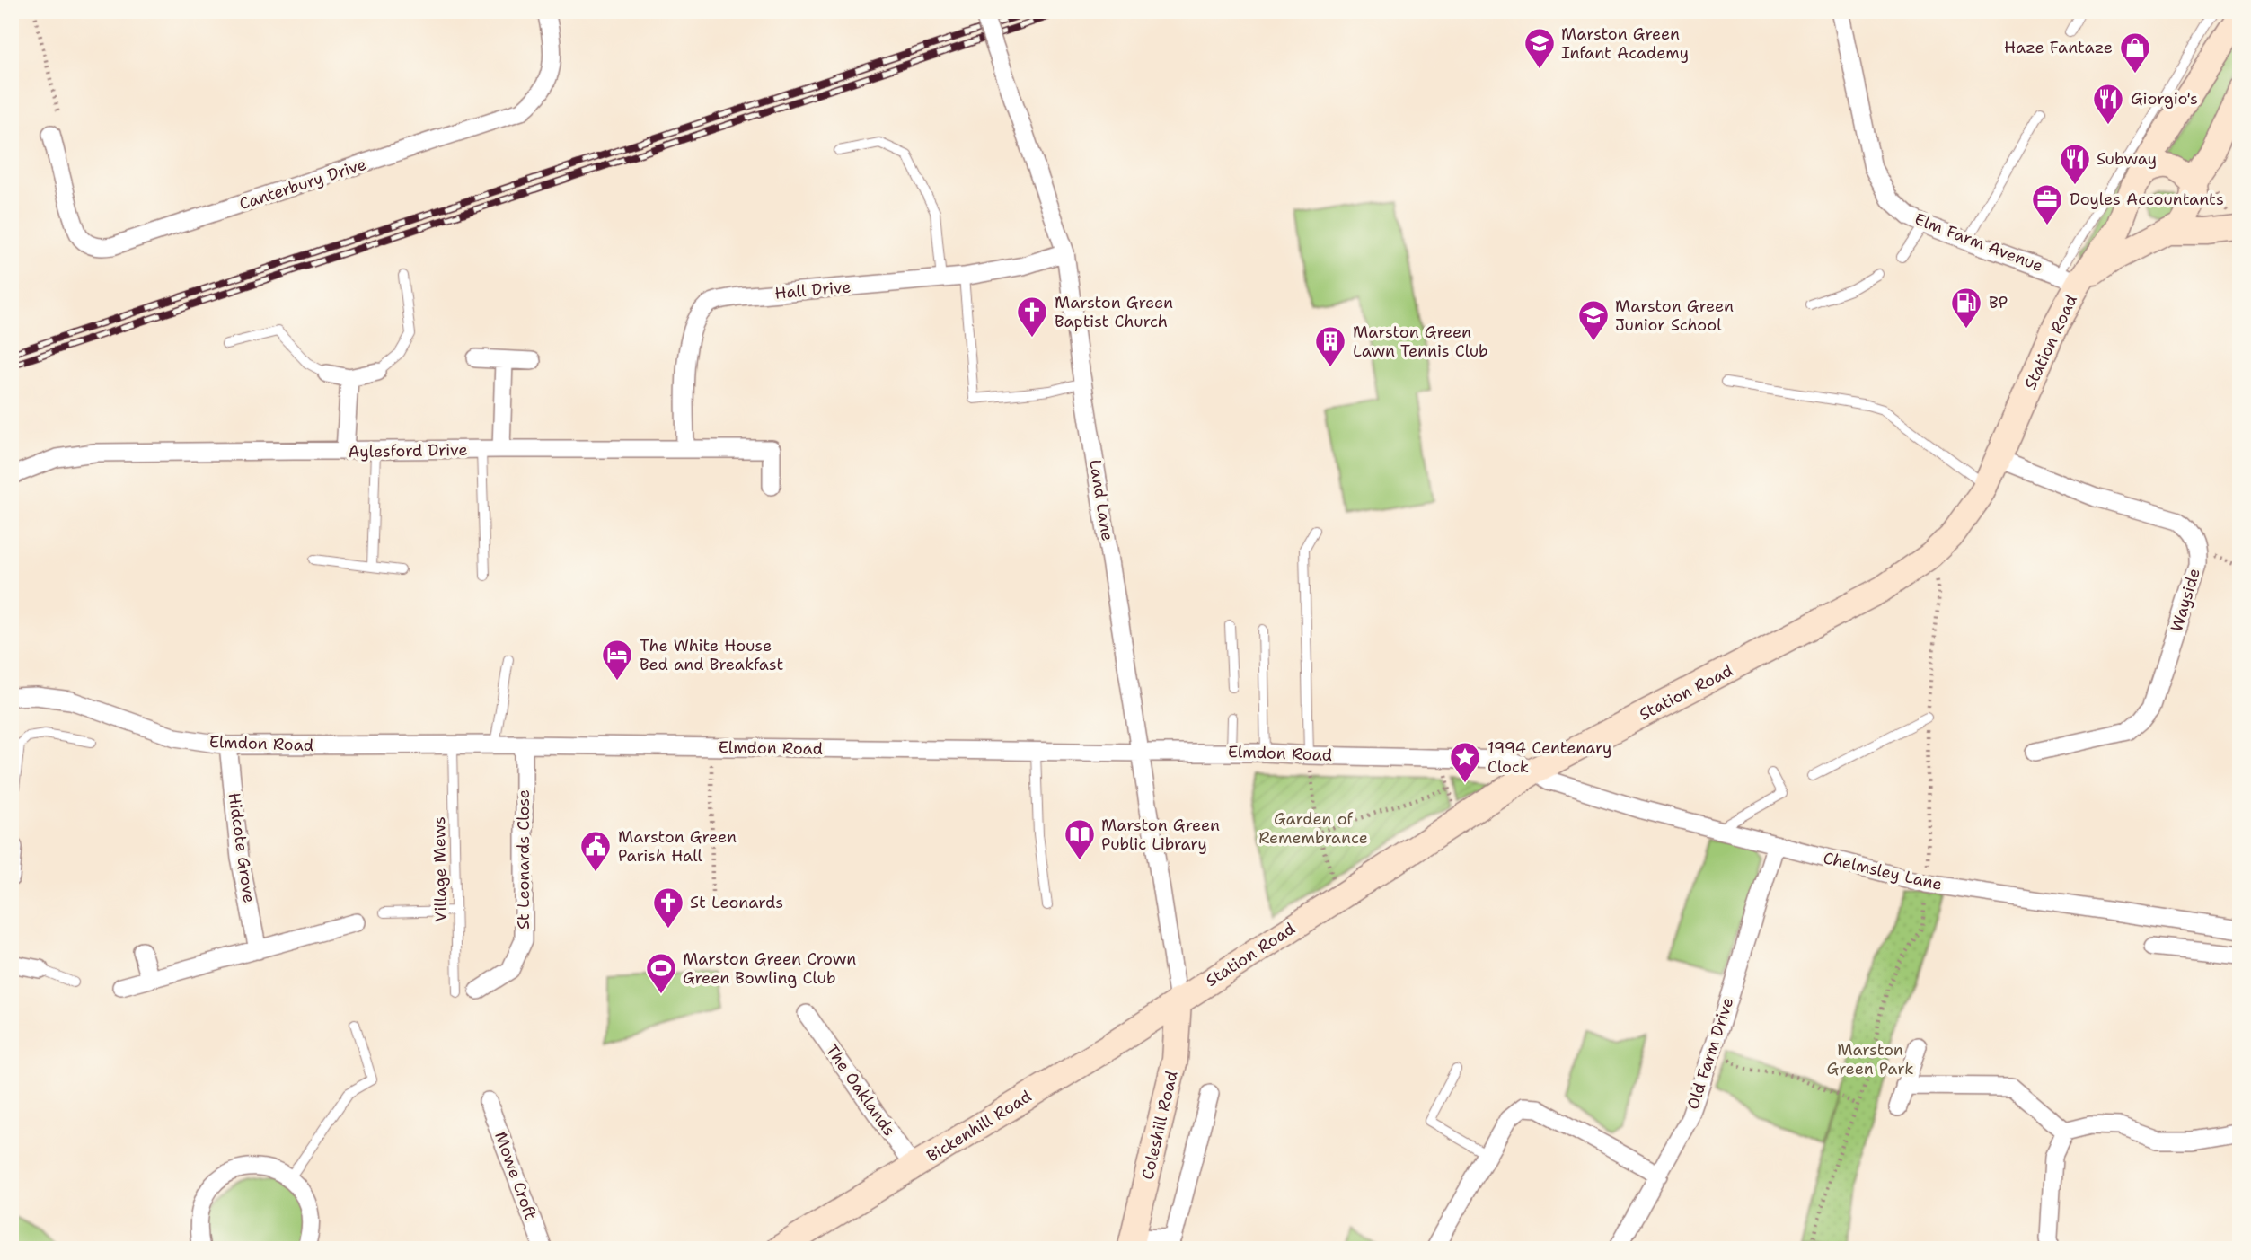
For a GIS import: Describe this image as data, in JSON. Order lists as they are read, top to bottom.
{
  "streets": {
    "street": [
      "Canterbury Drive",
      "Elm Farm Avenue",
      "Hall Drive",
      "Station Road",
      "Aylesford Drive",
      "Land Lane",
      "Wayside",
      "Elmdon Road",
      "Hidcote Grove",
      "St Leonards Close",
      "Chelmsley Lane",
      "Old Farm Drive",
      "The Oaklands",
      "Coleshill Road",
      "Bickenhill Road",
      "Mowe Croft"
    ],
    "lane": ["Village Mews"]
  },
  "crossings": [
    ["Elm Farm Avenue", "Station Road"],
    ["Hall Drive", "Aylesford Drive"],
    ["Hall Drive", "Land Lane"],
    ["Station Road", "Land Lane"],
    ["Station Road", "Wayside"],
    ["Station Road", "Elmdon Road"],
    ["Station Road", "Chelmsley Lane"],
    ["Station Road", "Coleshill Road"],
    ["Station Road", "Bickenhill Road"],
    ["Land Lane", "Elmdon Road"],
    ["Land Lane", "Coleshill Road"],
    ["Land Lane", "Bickenhill Road"],
    ["Elmdon Road", "Hidcote Grove"],
    ["Elmdon Road", "St Leonards Close"],
    ["Elmdon Road", "Village Mews"],
    ["Elmdon Road", "Chelmsley Lane"],
    ["Chelmsley Lane", "Old Farm Drive"],
    ["The Oaklands", "Bickenhill Road"],
    ["Coleshill Road", "Bickenhill Road"]
  ],
  "parks": ["Garden of Remembrance", "Marston Green Park"],
  "places": {
    "school or university": ["Marston Green Infant Academy", "Marston Green Junior School"],
    "shop": ["Haze Fantaze"],
    "restaurant": ["Giorgio's", "Subway"],
    "office": ["Doyles Accountants"],
    "fuel station": ["BP"],
    "church": ["Marston Green Baptist Church", "St Leonards"],
    "building": ["Marston Green Lawn Tennis Club"],
    "hotel": ["The White House Bed and Breakfast"],
    "place": ["1994 Centenary Clock"],
    "library": ["Marston Green Public Library"],
    "public building": ["Marston Green Parish Hall"],
    "sports": ["Marston Green Crown Green Bowling Club"]
  }
}
